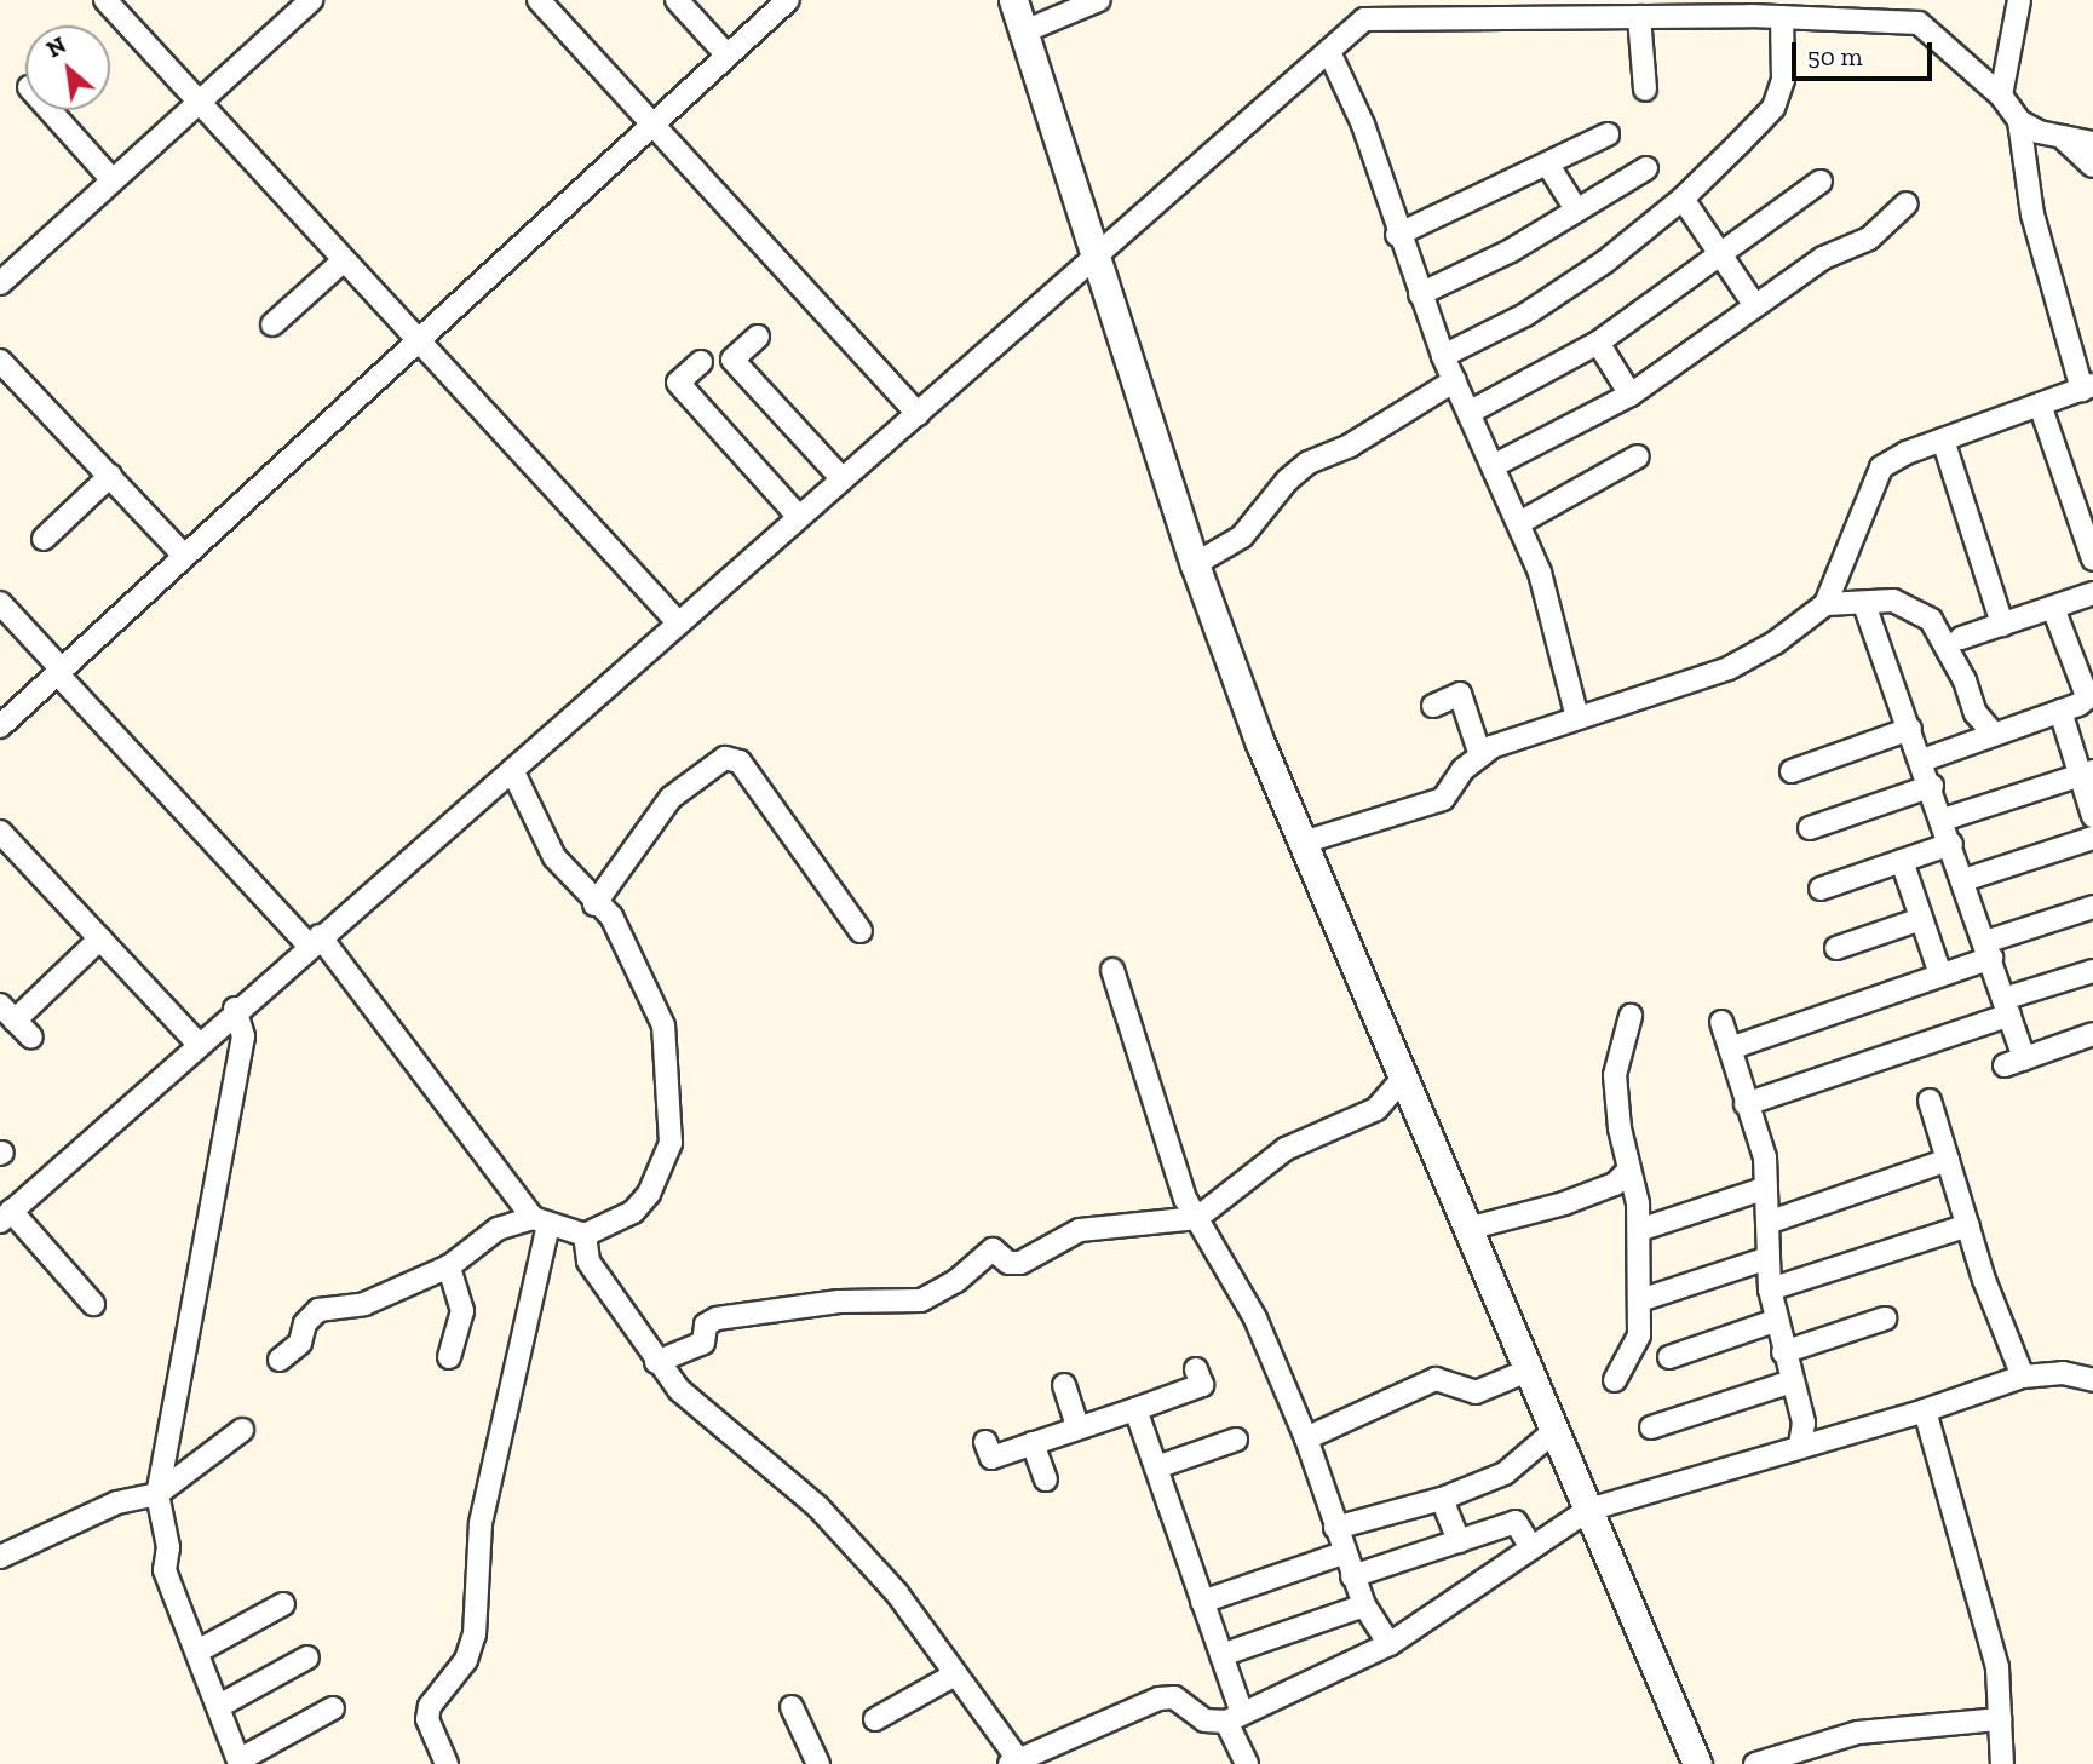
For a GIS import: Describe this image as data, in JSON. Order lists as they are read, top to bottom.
{
  "scale_bar": "50 m",
  "north": "top left"
}
